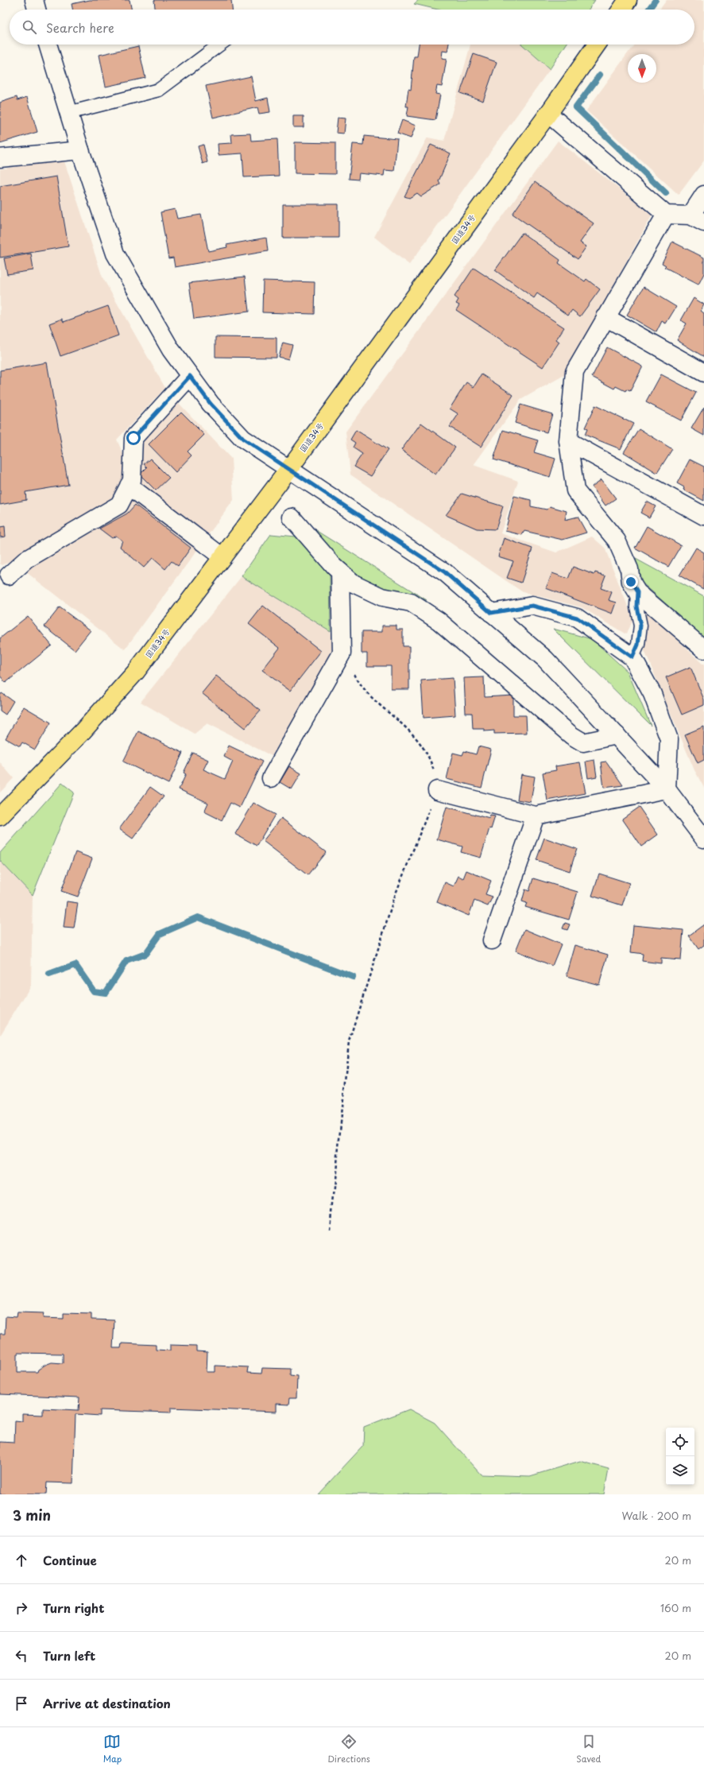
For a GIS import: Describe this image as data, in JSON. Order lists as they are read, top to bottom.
{
  "streets": {
    "highway": ["国道34号"]
  },
  "north": "bottom",
  "page": {
    "search": "Search here",
    "heading": ["3 min", "Walk · 200 m"],
    "list": [
      ["Continue", "20 m"],
      ["Turn right", "160 m"],
      ["Turn left", "20 m"],
      "Arrive at destination"
    ],
    "nav": ["Map", "Directions", "Saved"]
  }
}
